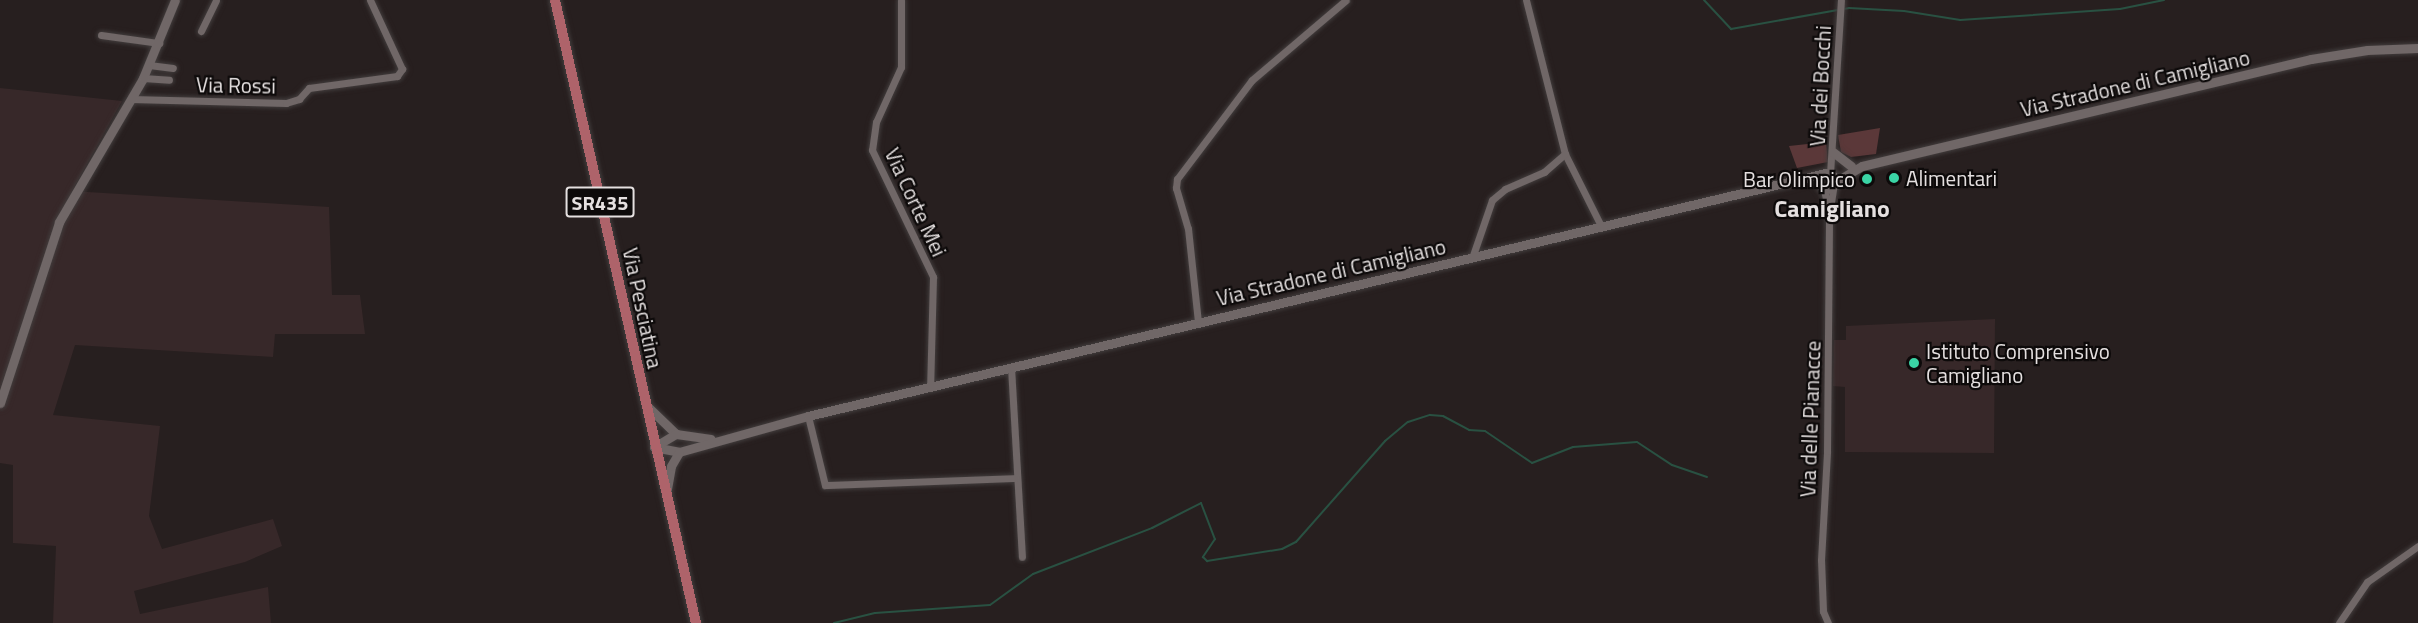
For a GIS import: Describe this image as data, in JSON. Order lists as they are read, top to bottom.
{
  "streets": {
    "main road": ["SR435", "Via Pesciatina"],
    "street": [
      "Via Stradone di Camigliano",
      "Via Rossi",
      "Via dei Bocchi",
      "Via Corte Mei",
      "Via delle Pianacce"
    ]
  },
  "crossings": [
    ["Via Stradone di Camigliano", "Via dei Bocchi"],
    ["Via Stradone di Camigliano", "Via Corte Mei"],
    ["Via Stradone di Camigliano", "Via delle Pianacce"],
    ["Via dei Bocchi", "Via delle Pianacce"]
  ],
  "districts": ["Camigliano"],
  "places": ["Alimentari", "Bar Olimpico", "Istituto Comprensivo Camigliano"]
}
